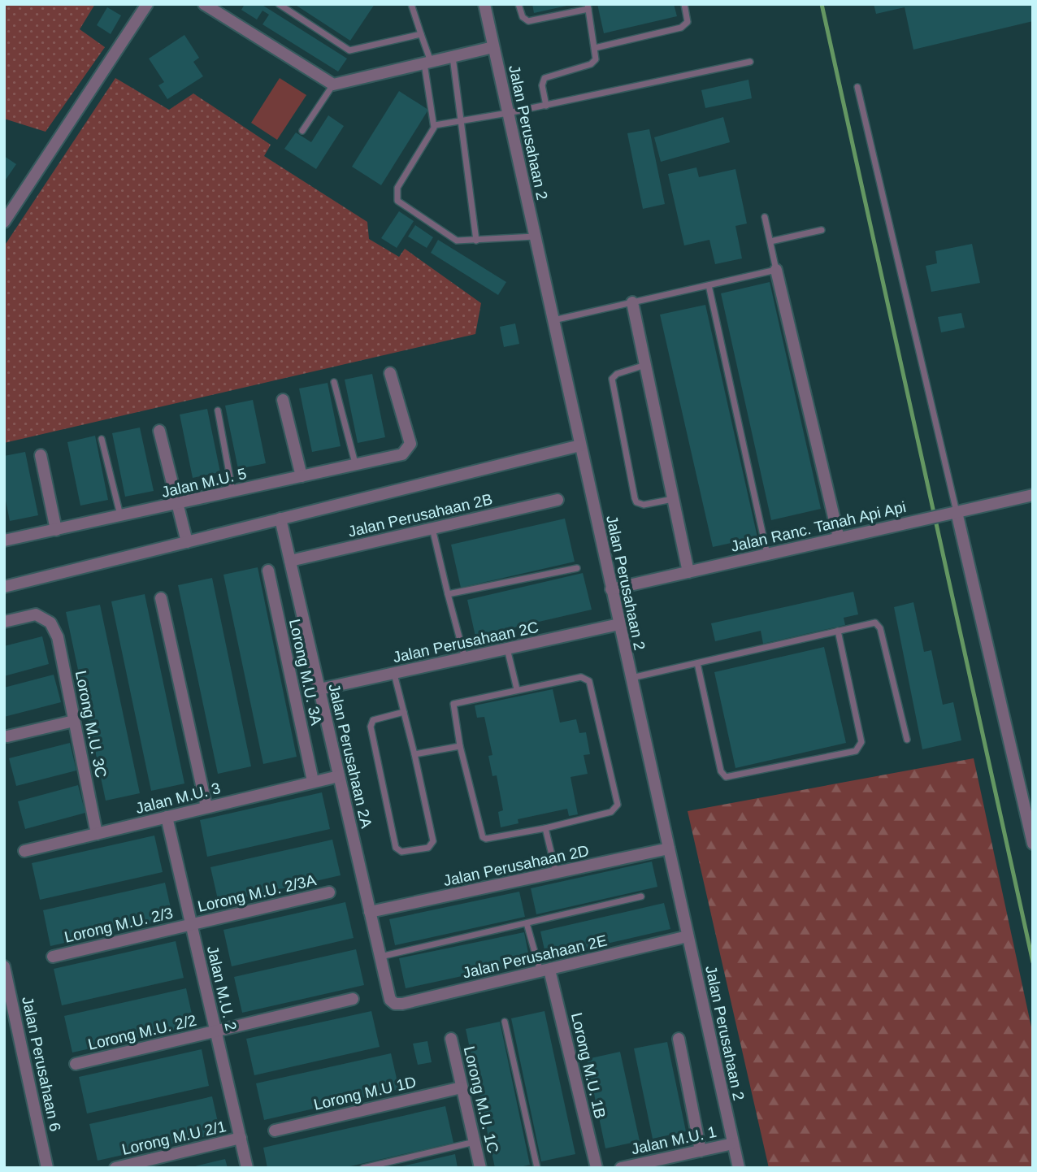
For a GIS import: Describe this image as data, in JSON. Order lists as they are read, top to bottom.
{
  "streets": {
    "street": [
      "Jalan Perusahaan 2",
      "Jalan M.U. 5",
      "Jalan Perusahaan 2B",
      "Jalan Ranc. Tanah Api Api",
      "Jalan Perusahaan 2C",
      "Lorong M.U. 3A",
      "Lorong M.U. 3C",
      "Jalan Perusahaan 2A",
      "Jalan M.U. 3",
      "Jalan Perusahaan 2D",
      "Lorong M.U. 2/3A",
      "Lorong M.U. 2/3",
      "Jalan Perusahaan 2E",
      "Jalan M.U. 2",
      "Lorong M.U. 2/2",
      "Jalan Perusahaan 6",
      "Lorong M.U. 1B",
      "Lorong M.U 1D",
      "Lorong M.U. 1C",
      "Lorong M.U 2/1",
      "Jalan M.U. 1"
    ]
  },
  "crossings": [
    ["Jalan Perusahaan 2", "Jalan Ranc. Tanah Api Api"],
    ["Jalan Perusahaan 2", "Jalan Perusahaan 2C"],
    ["Jalan Perusahaan 2", "Jalan Perusahaan 2D"],
    ["Jalan Perusahaan 2", "Jalan Perusahaan 2E"],
    ["Jalan Perusahaan 2", "Jalan M.U. 1"],
    ["Jalan Perusahaan 2B", "Jalan Perusahaan 2A"],
    ["Jalan Perusahaan 2C", "Jalan Perusahaan 2A"],
    ["Lorong M.U. 3A", "Jalan M.U. 3"],
    ["Lorong M.U. 3C", "Jalan M.U. 3"],
    ["Jalan Perusahaan 2A", "Jalan M.U. 3"],
    ["Jalan Perusahaan 2A", "Jalan Perusahaan 2D"],
    ["Jalan Perusahaan 2A", "Jalan Perusahaan 2E"],
    ["Jalan M.U. 3", "Jalan M.U. 2"],
    ["Lorong M.U. 2/3A", "Lorong M.U. 2/3"],
    ["Lorong M.U. 2/3A", "Jalan M.U. 2"],
    ["Lorong M.U. 2/3", "Jalan M.U. 2"],
    ["Jalan Perusahaan 2E", "Lorong M.U. 1B"],
    ["Jalan M.U. 2", "Lorong M.U. 2/2"],
    ["Jalan M.U. 2", "Lorong M.U 2/1"],
    ["Lorong M.U 1D", "Lorong M.U. 1C"]
  ]
}
